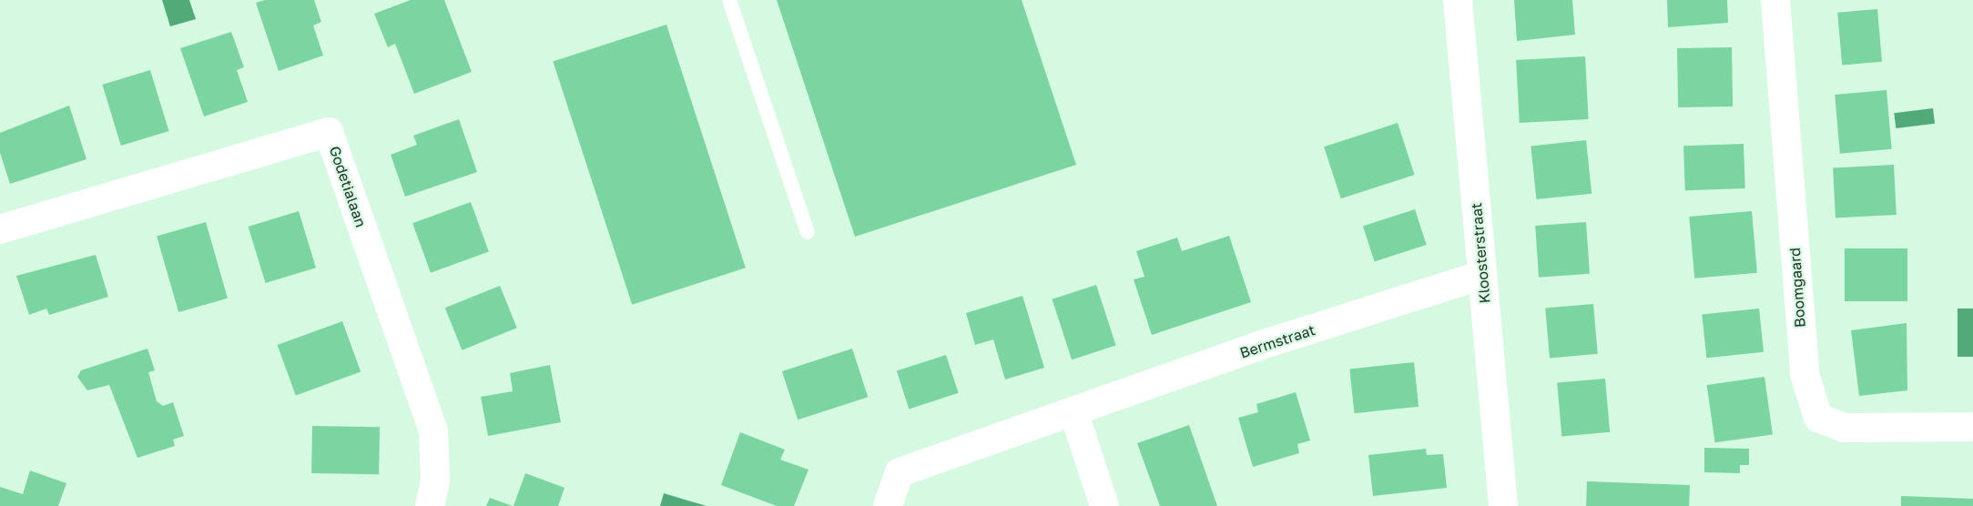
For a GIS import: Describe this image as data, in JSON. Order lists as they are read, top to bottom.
{
  "streets": {
    "street": [
      "Godetialaan",
      "Kloosterstraat",
      "Boomgaard",
      "Bermstraat"
    ]
  },
  "crossings": [
    ["Kloosterstraat", "Bermstraat"]
  ]
}
